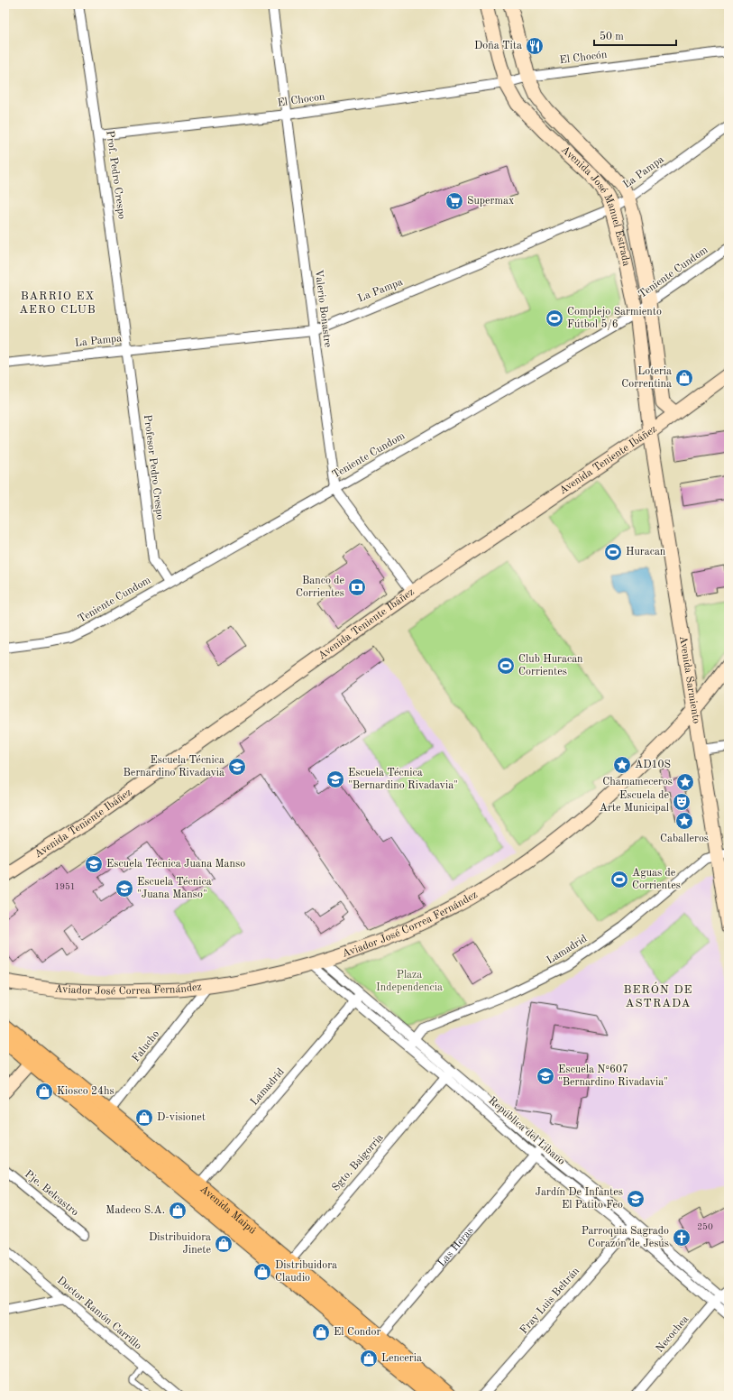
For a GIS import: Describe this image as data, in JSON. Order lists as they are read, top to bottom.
{
  "streets": {
    "main road": [
      "Avenida José Manuel Estrada",
      "Avenida Teniente Ibáñez",
      "Avenida Sarmiento",
      "Aviador José Correa Fernández",
      "Avenida Maipú"
    ],
    "street": [
      "El Chocón",
      "El Chocon",
      "La Pampa",
      "Prof. Pedro Crespo",
      "Teniente Cundom",
      "Valerio Bonastre",
      "Profesor Pedro Crespo",
      "Lamadrid",
      "Falucho",
      "República del Libano",
      "Sgto. Baigorria",
      "Pje. Belcastro",
      "Las Heras",
      "Fray Luis Beltrán",
      "Doctor Ramón Carrillo",
      "Necochea"
    ]
  },
  "crossings": [
    ["El Chocón", "El Chocon"],
    ["El Chocón", "Avenida José Manuel Estrada"],
    ["El Chocon", "Prof. Pedro Crespo"],
    ["El Chocon", "Avenida José Manuel Estrada"],
    ["El Chocon", "Valerio Bonastre"],
    ["La Pampa", "Prof. Pedro Crespo"],
    ["La Pampa", "Avenida José Manuel Estrada"],
    ["La Pampa", "Valerio Bonastre"],
    ["La Pampa", "Profesor Pedro Crespo"],
    ["Prof. Pedro Crespo", "Profesor Pedro Crespo"],
    ["Avenida José Manuel Estrada", "Teniente Cundom"],
    ["Avenida José Manuel Estrada", "Avenida Teniente Ibáñez"],
    ["Avenida José Manuel Estrada", "Avenida Sarmiento"],
    ["Teniente Cundom", "Valerio Bonastre"],
    ["Teniente Cundom", "Profesor Pedro Crespo"],
    ["Valerio Bonastre", "Avenida Teniente Ibáñez"],
    ["Avenida Teniente Ibáñez", "Avenida Sarmiento"],
    ["Avenida Sarmiento", "Aviador José Correa Fernández"],
    ["Avenida Sarmiento", "Lamadrid"],
    ["Aviador José Correa Fernández", "Falucho"],
    ["Aviador José Correa Fernández", "República del Libano"],
    ["Lamadrid", "República del Libano"],
    ["Lamadrid", "Avenida Maipú"],
    ["Falucho", "Avenida Maipú"],
    ["República del Libano", "Sgto. Baigorria"],
    ["República del Libano", "Las Heras"],
    ["República del Libano", "Fray Luis Beltrán"],
    ["República del Libano", "Necochea"],
    ["Sgto. Baigorria", "Avenida Maipú"],
    ["Avenida Maipú", "Las Heras"]
  ],
  "districts": ["BARRIO EX AERO CLUB", "BERÓN DE ASTRADA"],
  "parks": ["Plaza Independencia"],
  "places": {
    "restaurant": ["Doña Tita"],
    "supermarket": ["Supermax"],
    "sports": [
      "Complejo Sarmiento Fútbol 5/6",
      "Huracan",
      "Club Huracan Corrientes",
      "Aguas de Corrientes"
    ],
    "shop": [
      "Loteria Correntina",
      "Kiosco 24hs",
      "D-visionet",
      "Madeco S.A.",
      "Distribuidora Jinete",
      "Distribuidora Claudio",
      "El Condor",
      "Lenceria"
    ],
    "bank": ["Banco de Corrientes"],
    "place": ["AD10S", "Chamameceros", "Caballeros"],
    "school or university": [
      "Escuela Técnica Bernardino Rivadavia",
      "Escuela Técnica \"Bernardino Rivadavia\"",
      "Escuela Técnica Juana Manso",
      "Escuela Técnica \"Juana Manso\"",
      "Escuela Nº607 \"Bernardino Rivadavia\"",
      "Jardín De Infantes El Patito Feo"
    ],
    "theatre": ["Escuela de Arte Municipal"],
    "church": ["Parroquia Sagrado Corazón de Jesús"]
  },
  "house_numbers": ["1951", "250"],
  "scale_bar": "50 m"
}
